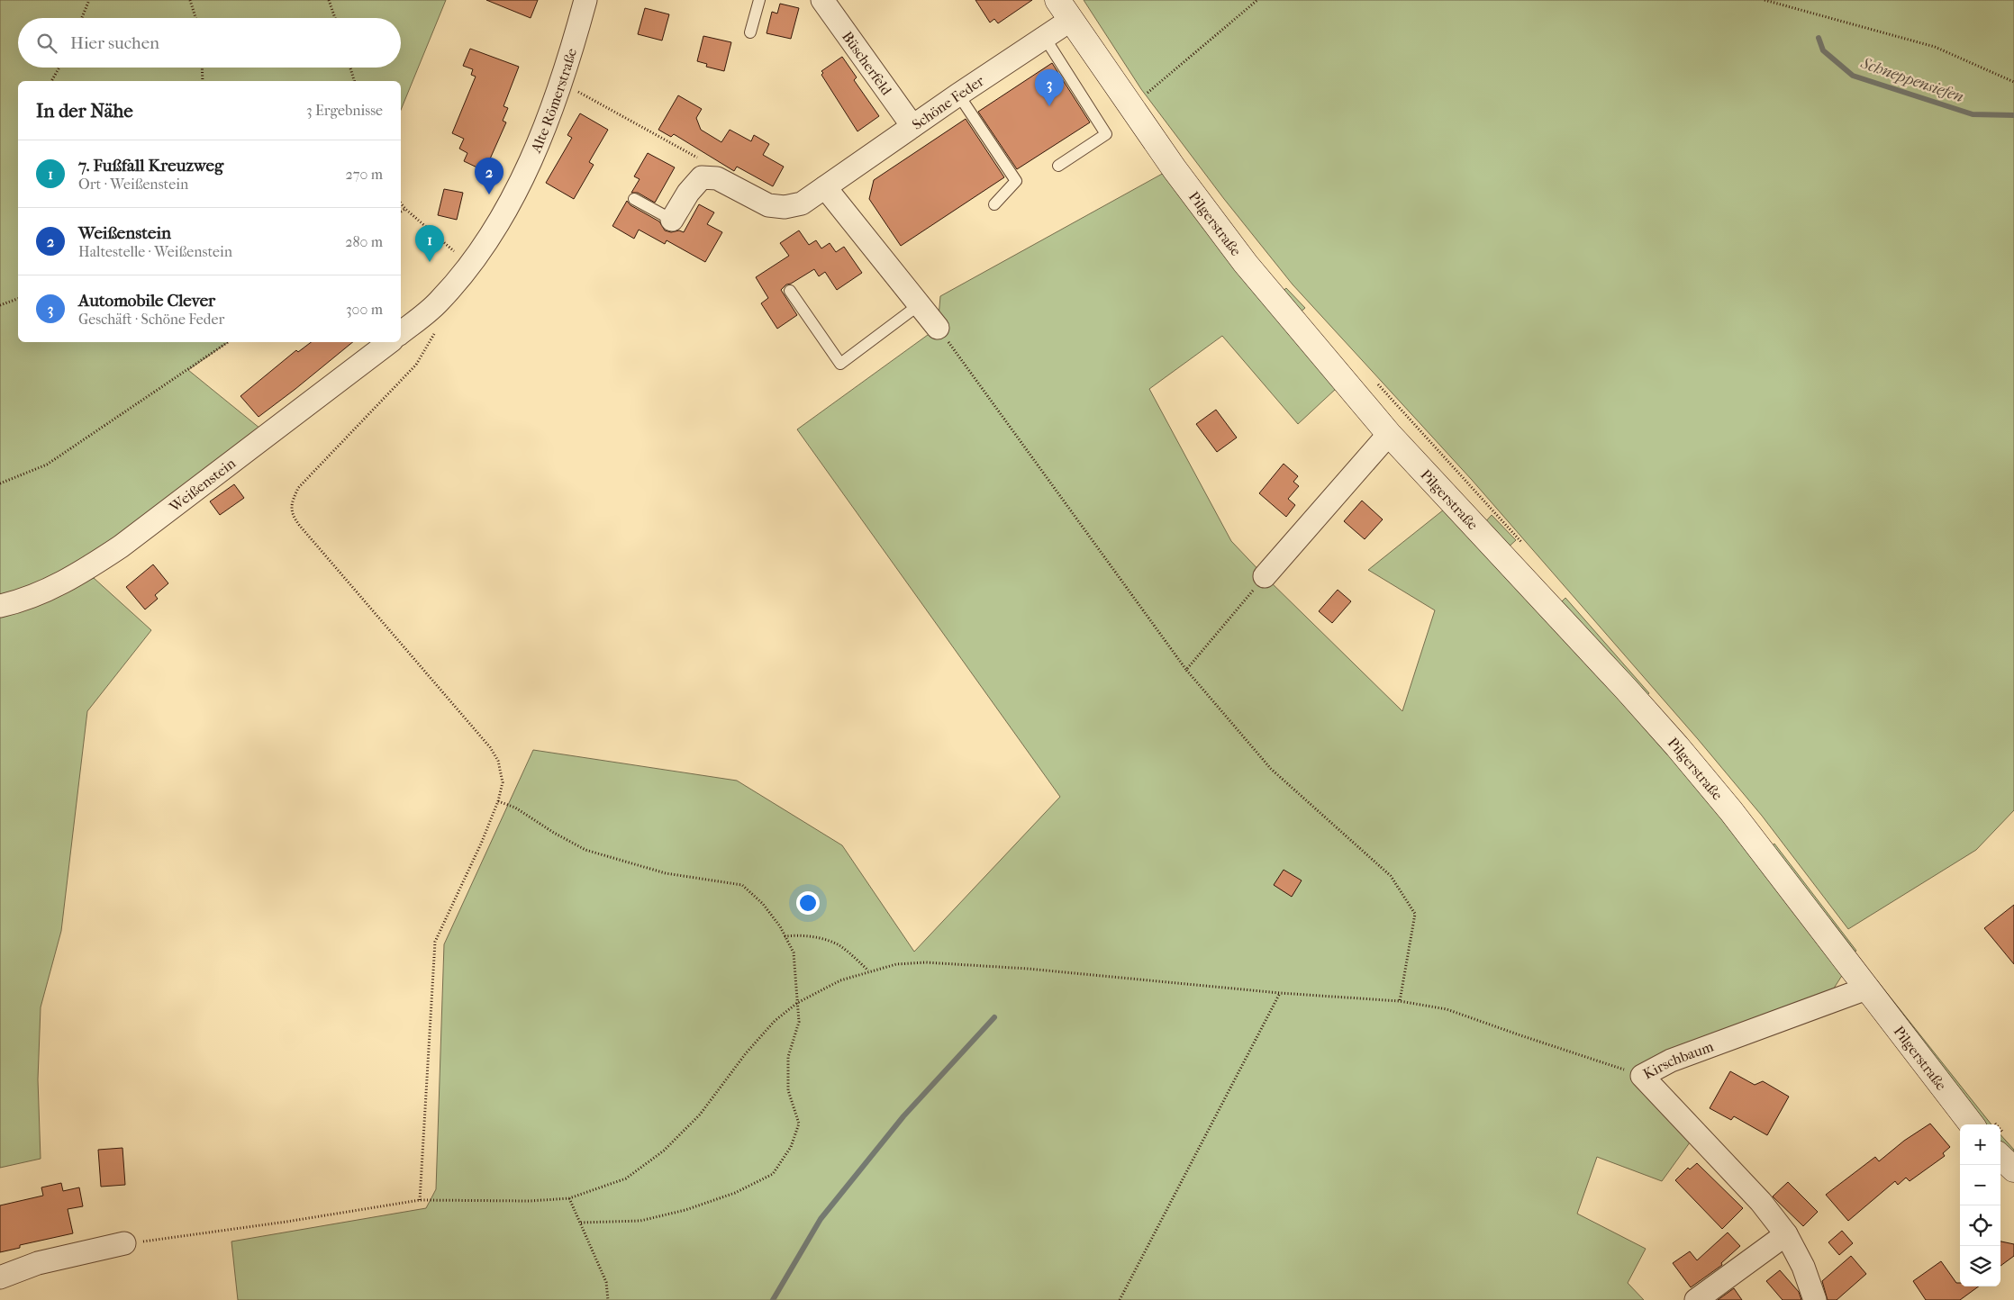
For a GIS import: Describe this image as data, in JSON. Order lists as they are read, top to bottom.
{
  "streets": {
    "main road": ["Pilgerstraße"],
    "street": [
      "Büscherfeld",
      "Alte Römerstraße",
      "Schöne Feder",
      "Weißenstein",
      "Kirschbaum"
    ]
  },
  "crossings": [
    ["Büscherfeld", "Schöne Feder"],
    ["Schöne Feder", "Pilgerstraße"],
    ["Pilgerstraße", "Kirschbaum"]
  ],
  "water": ["Schneppensiefen"],
  "page": {
    "search": "Hier suchen",
    "pins": ["3", "2", "1"],
    "heading": ["In der Nähe", "3 Ergebnisse"],
    "list": [
      {
        "mark": "1",
        "name": "7. Fußfall Kreuzweg",
        "note": "Ort · Weißenstein",
        "value": "270 m"
      },
      {
        "mark": "2",
        "name": "Weißenstein",
        "note": "Haltestelle · Weißenstein",
        "value": "280 m"
      },
      {
        "mark": "3",
        "name": "Automobile Clever",
        "note": "Geschäft · Schöne Feder",
        "value": "300 m"
      }
    ],
    "map_buttons": ["+", "−"]
  }
}
